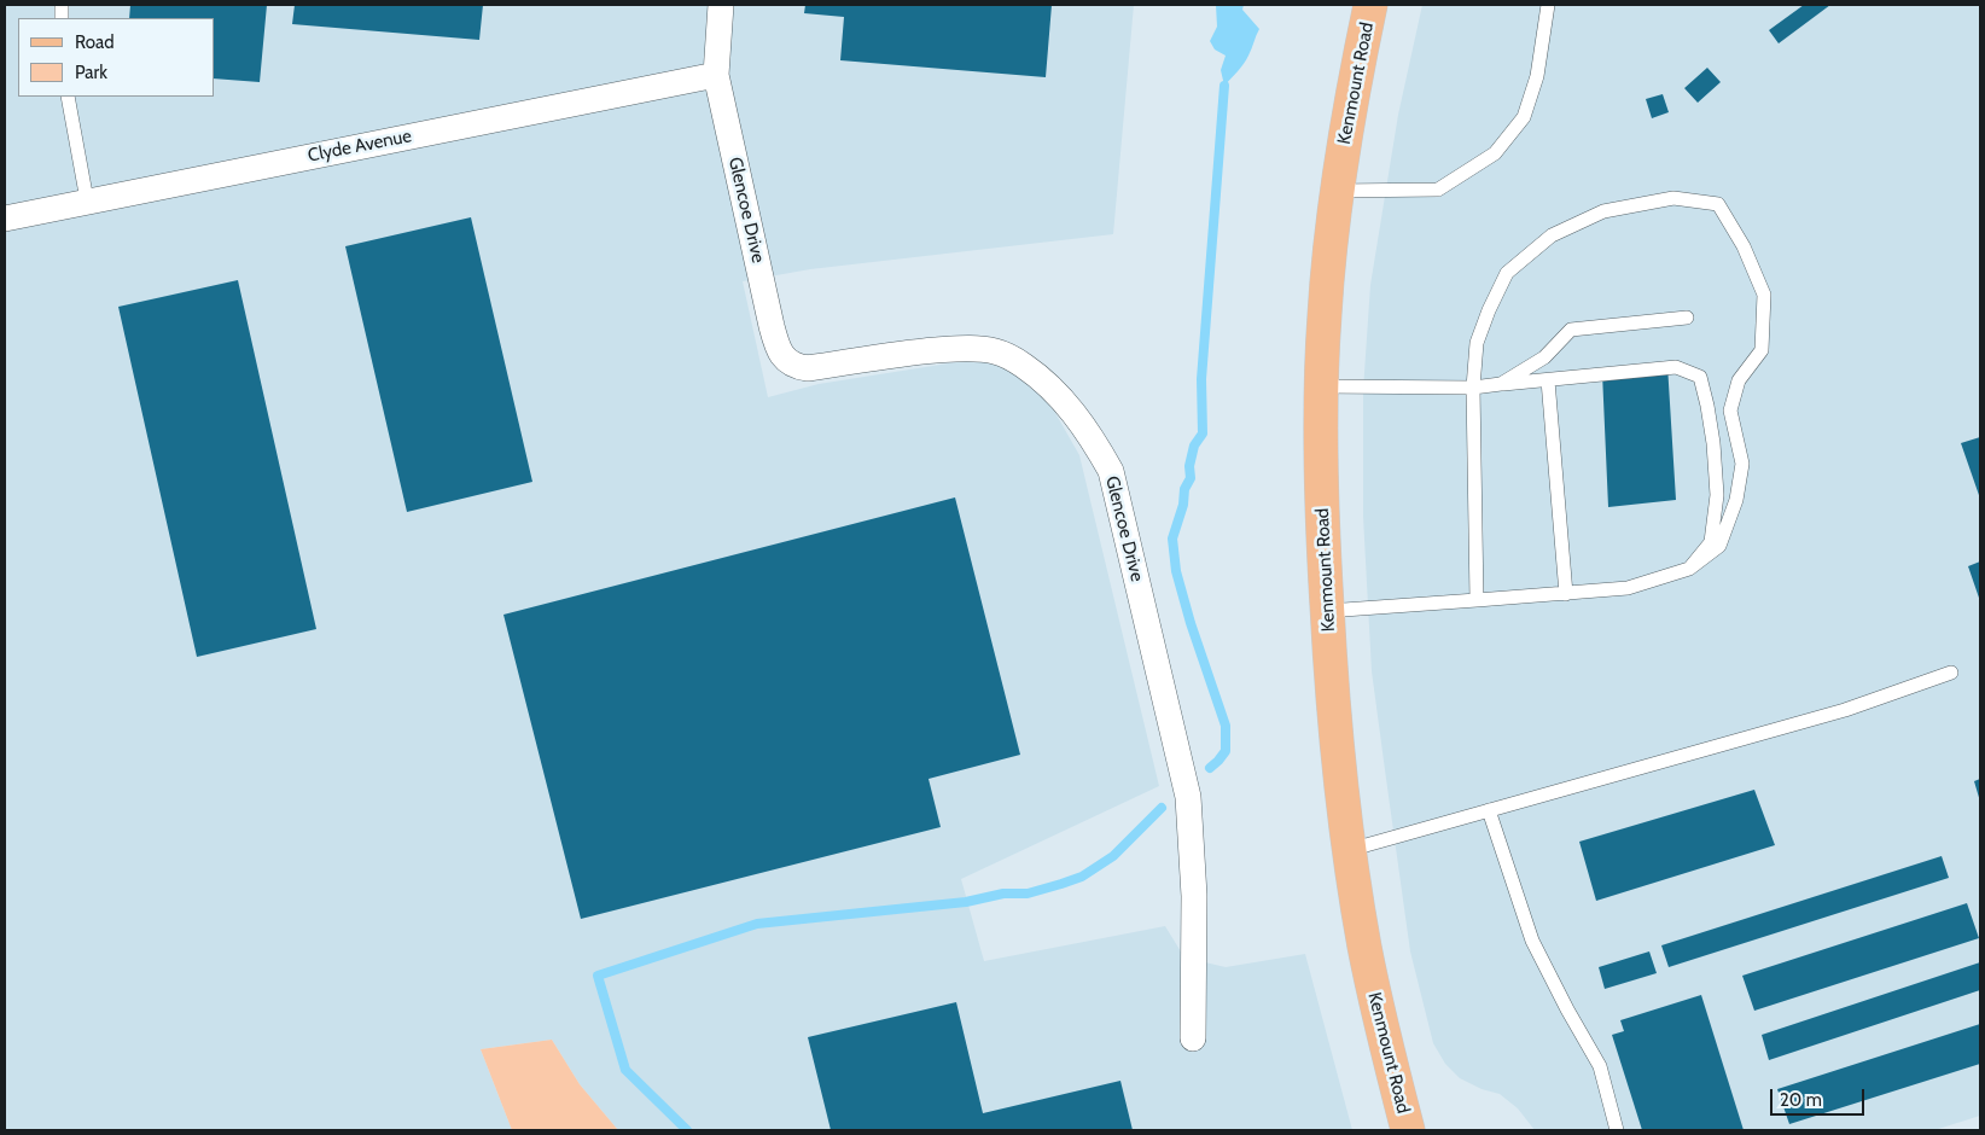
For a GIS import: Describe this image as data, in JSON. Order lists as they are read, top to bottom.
{
  "streets": {
    "main road": ["Kenmount Road"],
    "street": ["Clyde Avenue", "Glencoe Drive"]
  },
  "crossings": [
    ["Clyde Avenue", "Glencoe Drive"]
  ],
  "legend": ["Road", "Park"],
  "scale_bar": "20 m"
}
